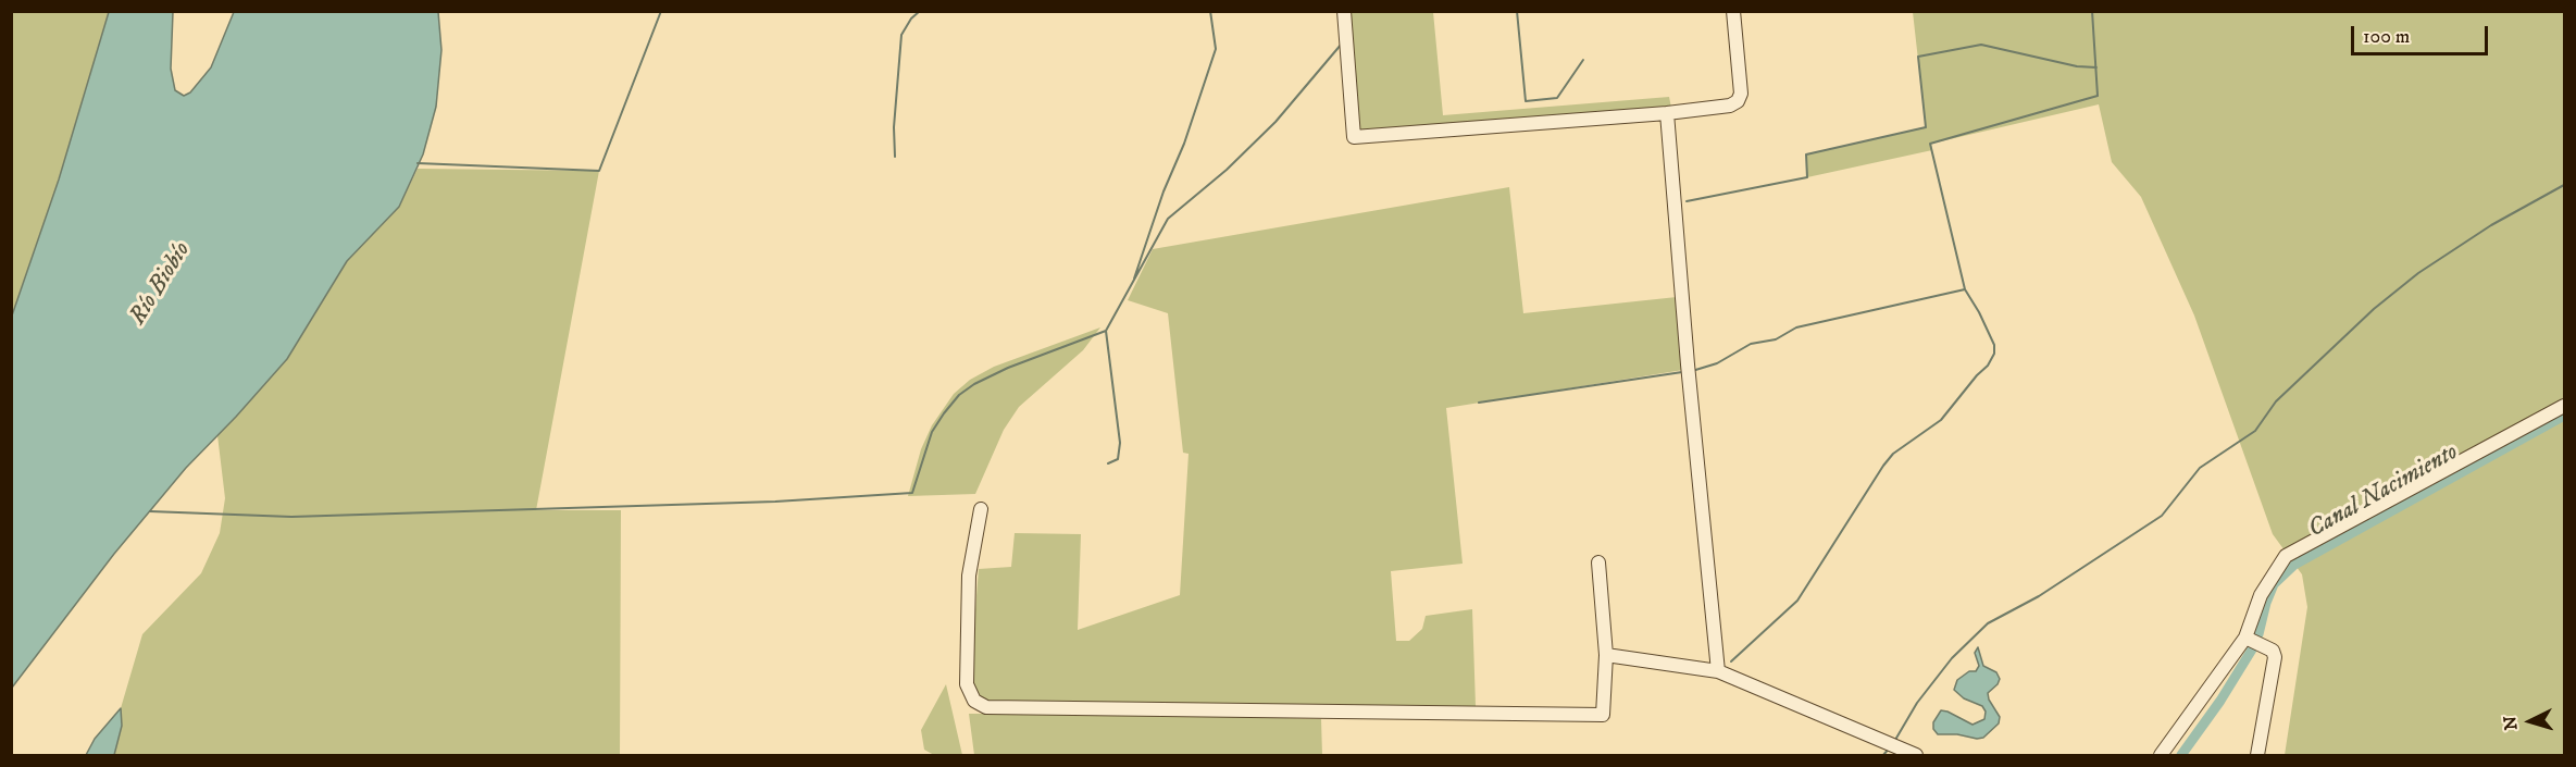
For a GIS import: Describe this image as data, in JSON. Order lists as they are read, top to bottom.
{
  "water": ["Río Biobío", "Canal Nacimiento"],
  "scale_bar": "100 m",
  "north": "left"
}
